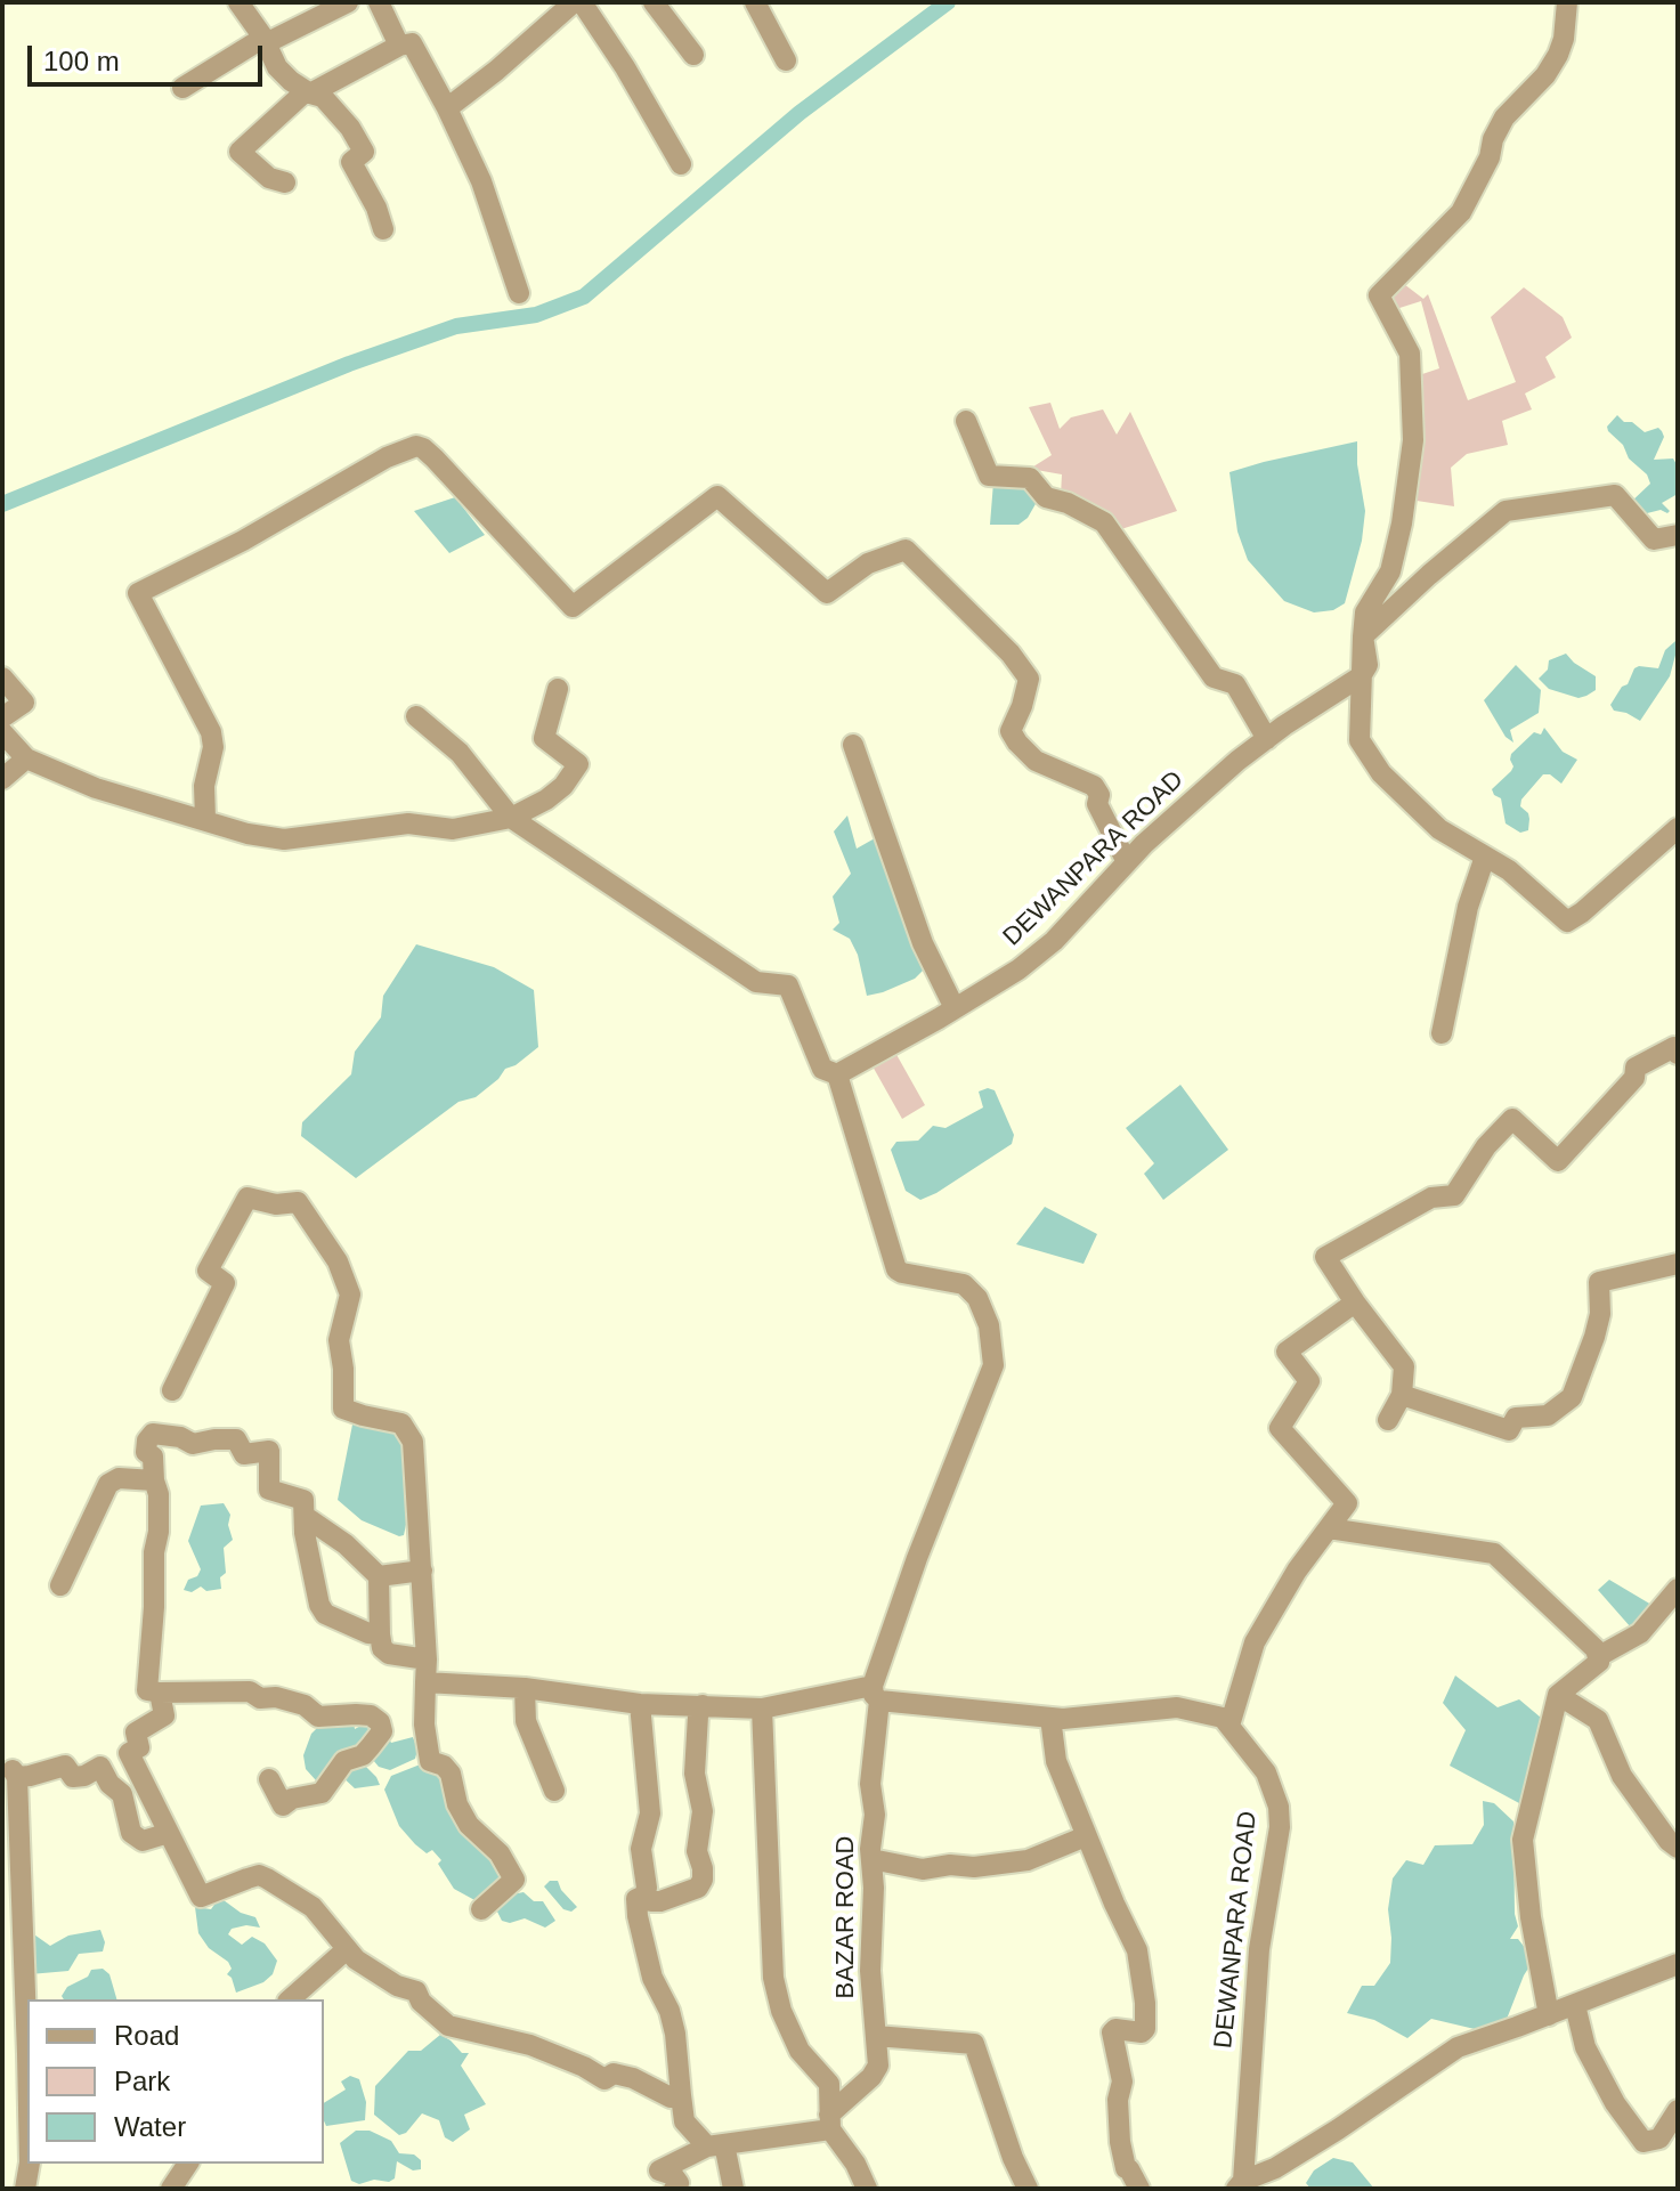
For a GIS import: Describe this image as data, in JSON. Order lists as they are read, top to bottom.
{
  "streets": {
    "street": ["DEWANPARA ROAD", "BAZAR ROAD"]
  },
  "legend": ["Road", "Park", "Water"],
  "scale_bar": "100 m"
}
